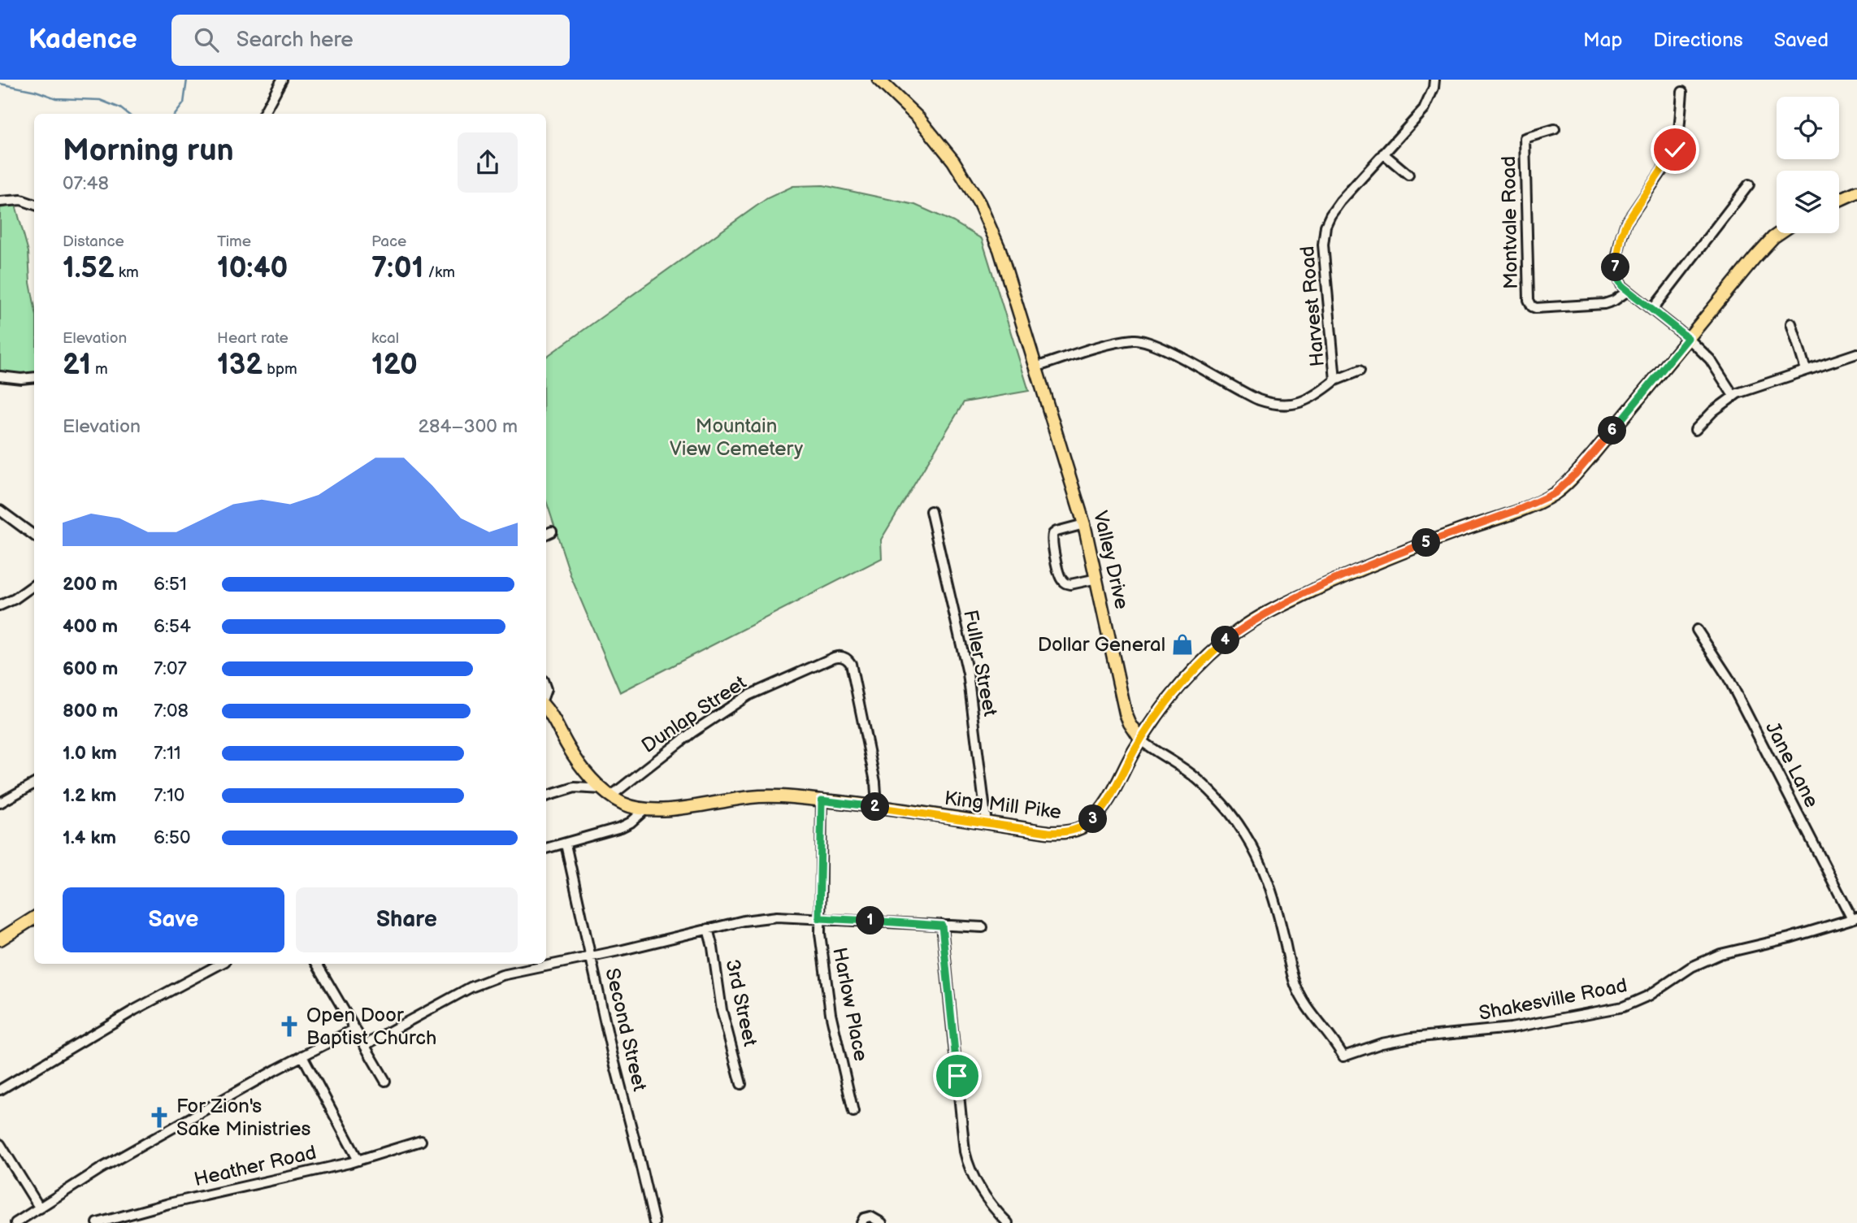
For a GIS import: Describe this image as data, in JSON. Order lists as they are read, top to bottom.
{
  "streets": {
    "main road": ["Valley Drive", "King Mill Pike"],
    "street": [
      "Montvale Road",
      "Harvest Road",
      "Fuller Street",
      "Dunlap Street",
      "Jane Lane",
      "Shakesville Road",
      "3rd Street",
      "Harlow Place",
      "Second Street",
      "Heather Road"
    ]
  },
  "crossings": [
    ["Harvest Road", "Valley Drive"],
    ["Valley Drive", "King Mill Pike"],
    ["Valley Drive", "Shakesville Road"],
    ["Fuller Street", "King Mill Pike"],
    ["Dunlap Street", "King Mill Pike"],
    ["Jane Lane", "Shakesville Road"],
    ["King Mill Pike", "Harlow Place"]
  ],
  "parks": ["Mountain View Cemetery"],
  "places": {
    "shop": ["Dollar General"],
    "church": ["Open Door Baptist Church", "For Zion's Sake Ministries"]
  },
  "page": {
    "header": "Kadence",
    "search": "Search here",
    "nav": ["Map", "Directions", "Saved"],
    "heading": ["Morning run", "07:48"],
    "stats": [
      ["Distance", "1.52 km"],
      ["Time", "10:40"],
      ["Pace", "7:01 /km"],
      ["Elevation", "21 m"],
      ["Heart rate", "132 bpm"],
      ["kcal", "120"]
    ],
    "pins": [
      "7",
      "6",
      "5",
      "4",
      "2",
      "3",
      "1"
    ],
    "chart": ["Elevation", "284–300 m"],
    "list": [
      {
        "name": "200 m",
        "note": "6:51"
      },
      {
        "name": "400 m",
        "note": "6:54"
      },
      {
        "name": "600 m",
        "note": "7:07"
      },
      {
        "name": "800 m",
        "note": "7:08"
      },
      {
        "name": "1.0 km",
        "note": "7:11"
      },
      {
        "name": "1.2 km",
        "note": "7:10"
      },
      {
        "name": "1.4 km",
        "note": "6:50"
      }
    ],
    "buttons": ["Save", "Share"]
  }
}
